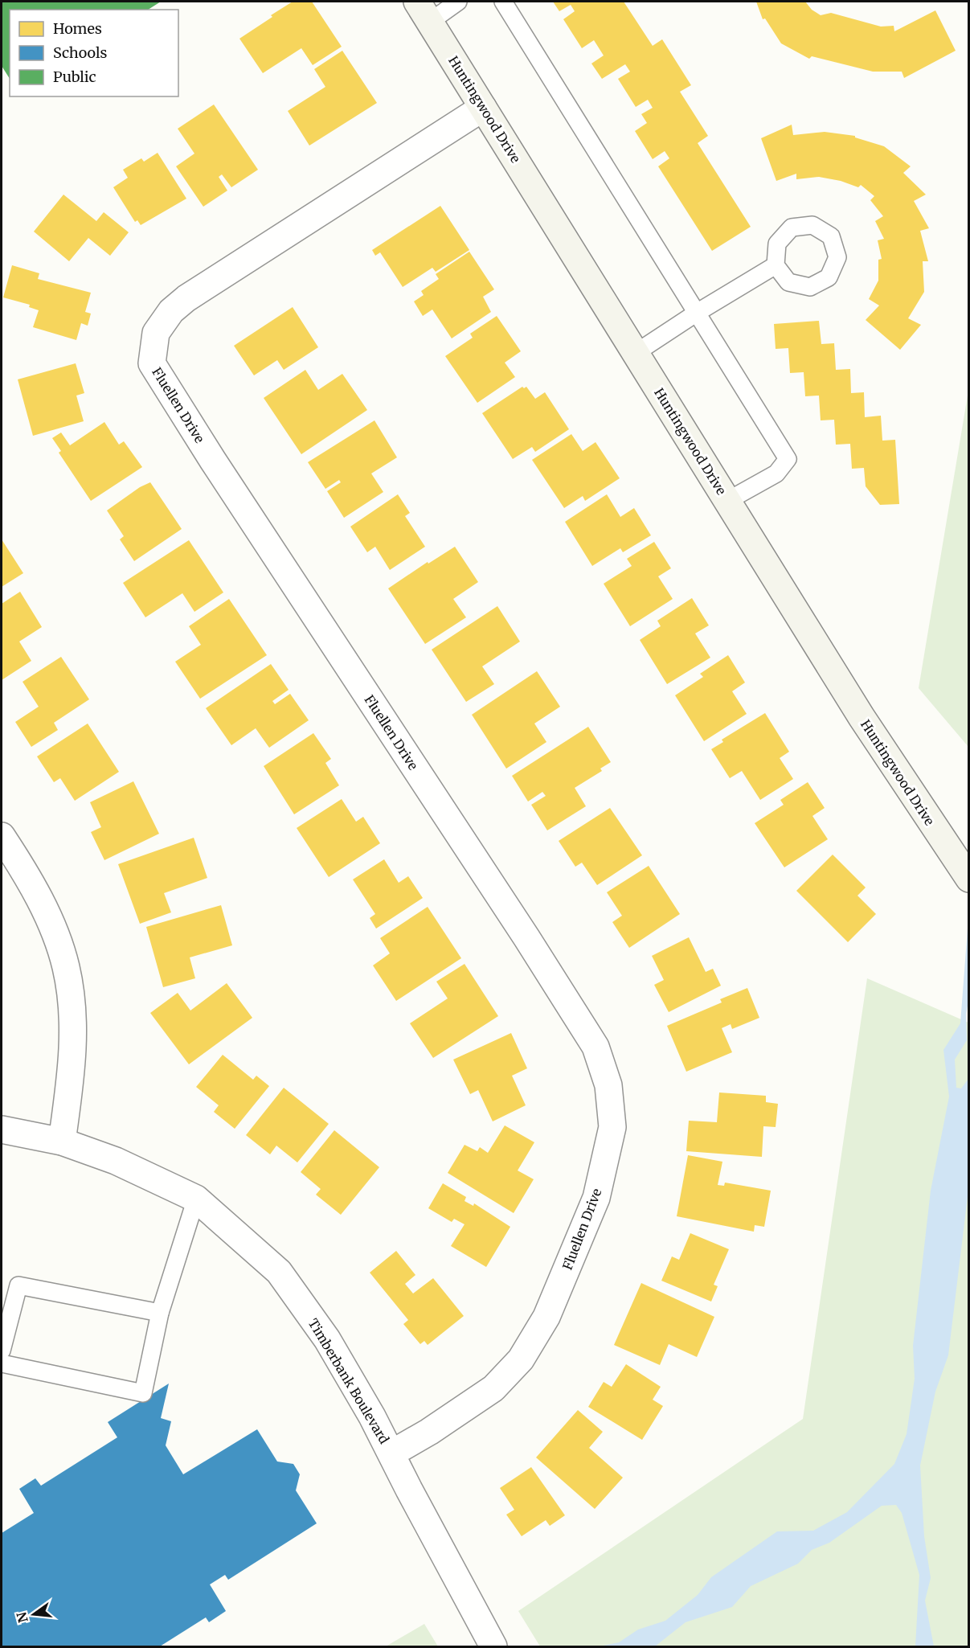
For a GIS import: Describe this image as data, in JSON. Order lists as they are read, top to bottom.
{
  "streets": {
    "street": ["Huntingwood Drive", "Fluellen Drive", "Timberbank Boulevard"]
  },
  "crossings": [
    ["Huntingwood Drive", "Fluellen Drive"],
    ["Fluellen Drive", "Timberbank Boulevard"]
  ],
  "legend": ["Homes", "Schools", "Public"],
  "north": "left"
}
